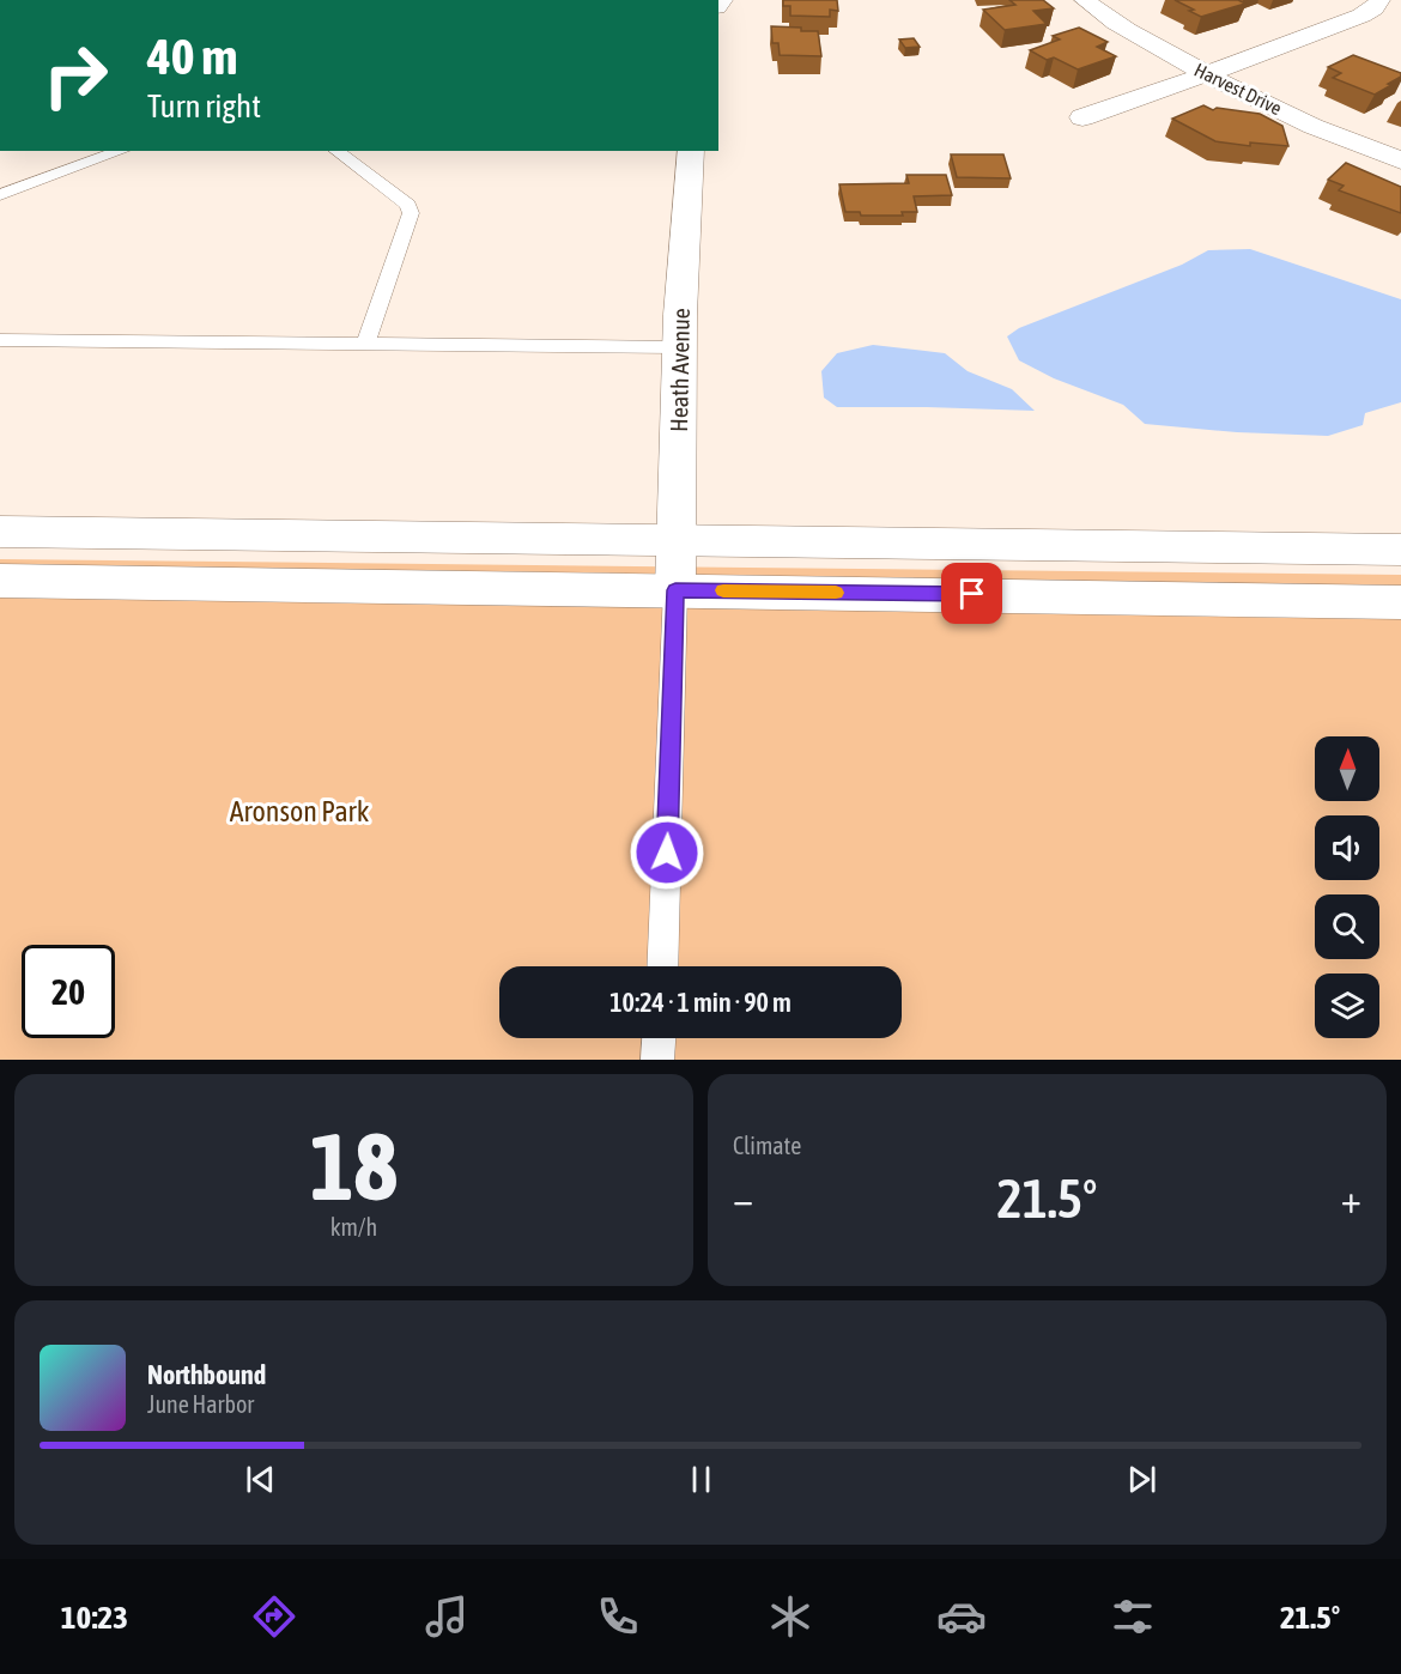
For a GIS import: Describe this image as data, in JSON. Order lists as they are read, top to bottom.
{
  "streets": {
    "main road": ["Harvest Drive", "Heath Avenue"]
  },
  "parks": ["Aronson Park"],
  "north": "top",
  "page": {
    "turn": ["40 m", "Turn right"],
    "limit": "20",
    "trip": "10:24 · 1 min · 90 m",
    "tile": [
      ["18", "km/h"],
      "Climate"
    ],
    "heat": ["−", "21.5°", "+"],
    "song": ["Northbound", "June Harbor"],
    "tabs": ["10:23", "21.5°"]
  }
}
